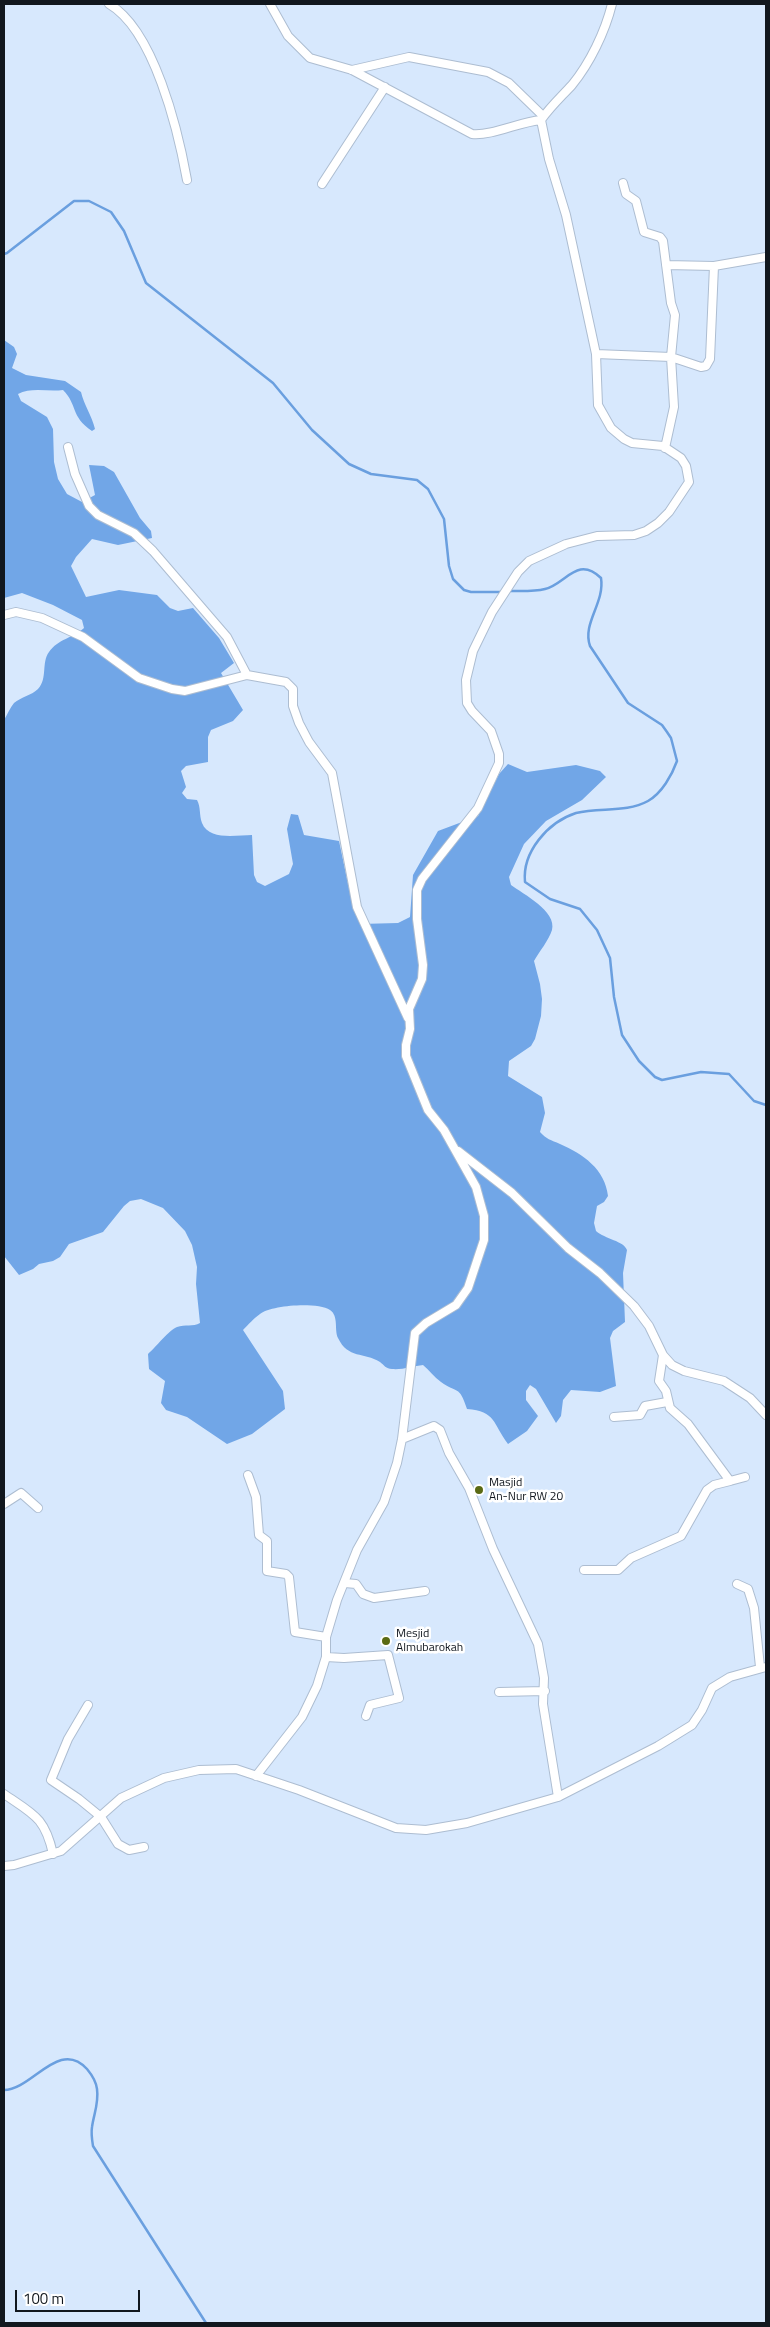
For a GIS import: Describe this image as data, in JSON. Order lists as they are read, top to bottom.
{
  "places": ["Masjid An-Nur RW 20", "Mesjid Almubarokah"],
  "scale_bar": "100 m"
}
